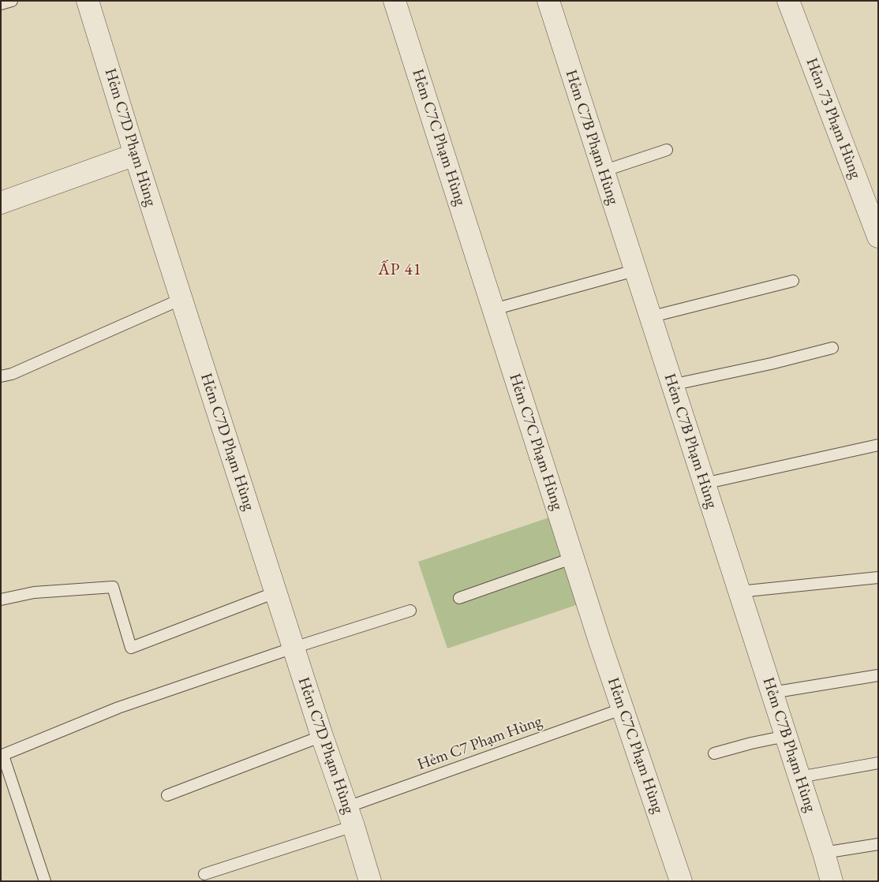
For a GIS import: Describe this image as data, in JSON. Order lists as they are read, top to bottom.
{
  "streets": {
    "street": [
      "Hẻm 73 Phạm Hùng",
      "Hẻm C7D Phạm Hùng",
      "Hẻm C7C Phạm Hùng",
      "Hẻm C7B Phạm Hùng"
    ],
    "lane": ["Hẻm C7 Phạm Hùng"]
  },
  "crossings": [
    ["Hẻm C7D Phạm Hùng", "Hẻm C7 Phạm Hùng"],
    ["Hẻm C7C Phạm Hùng", "Hẻm C7 Phạm Hùng"]
  ],
  "districts": ["ẤP 41"]
}
